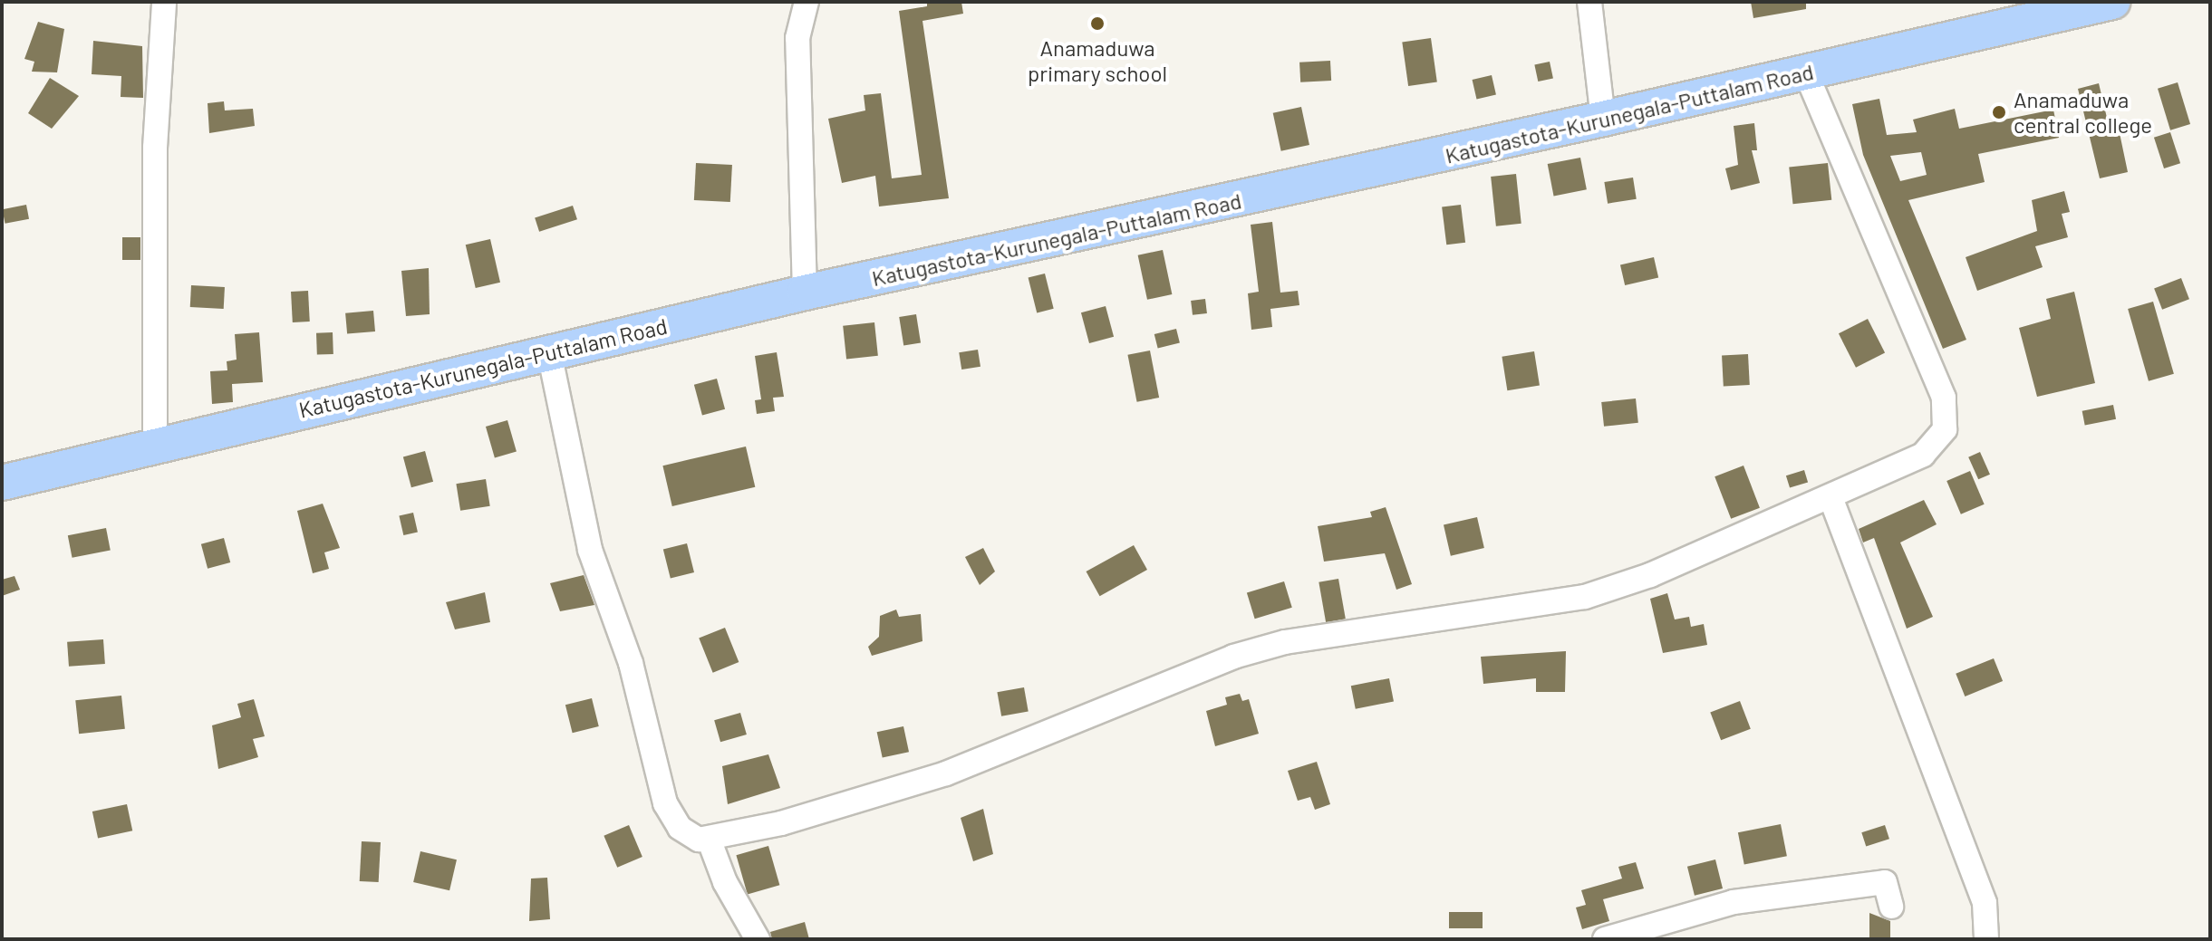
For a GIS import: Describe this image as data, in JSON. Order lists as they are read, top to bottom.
{
  "streets": {
    "highway": ["Katugastota-Kurunegala-Puttalam Road"]
  },
  "places": ["Anamaduwa primary school", "Anamaduwa central college"]
}
